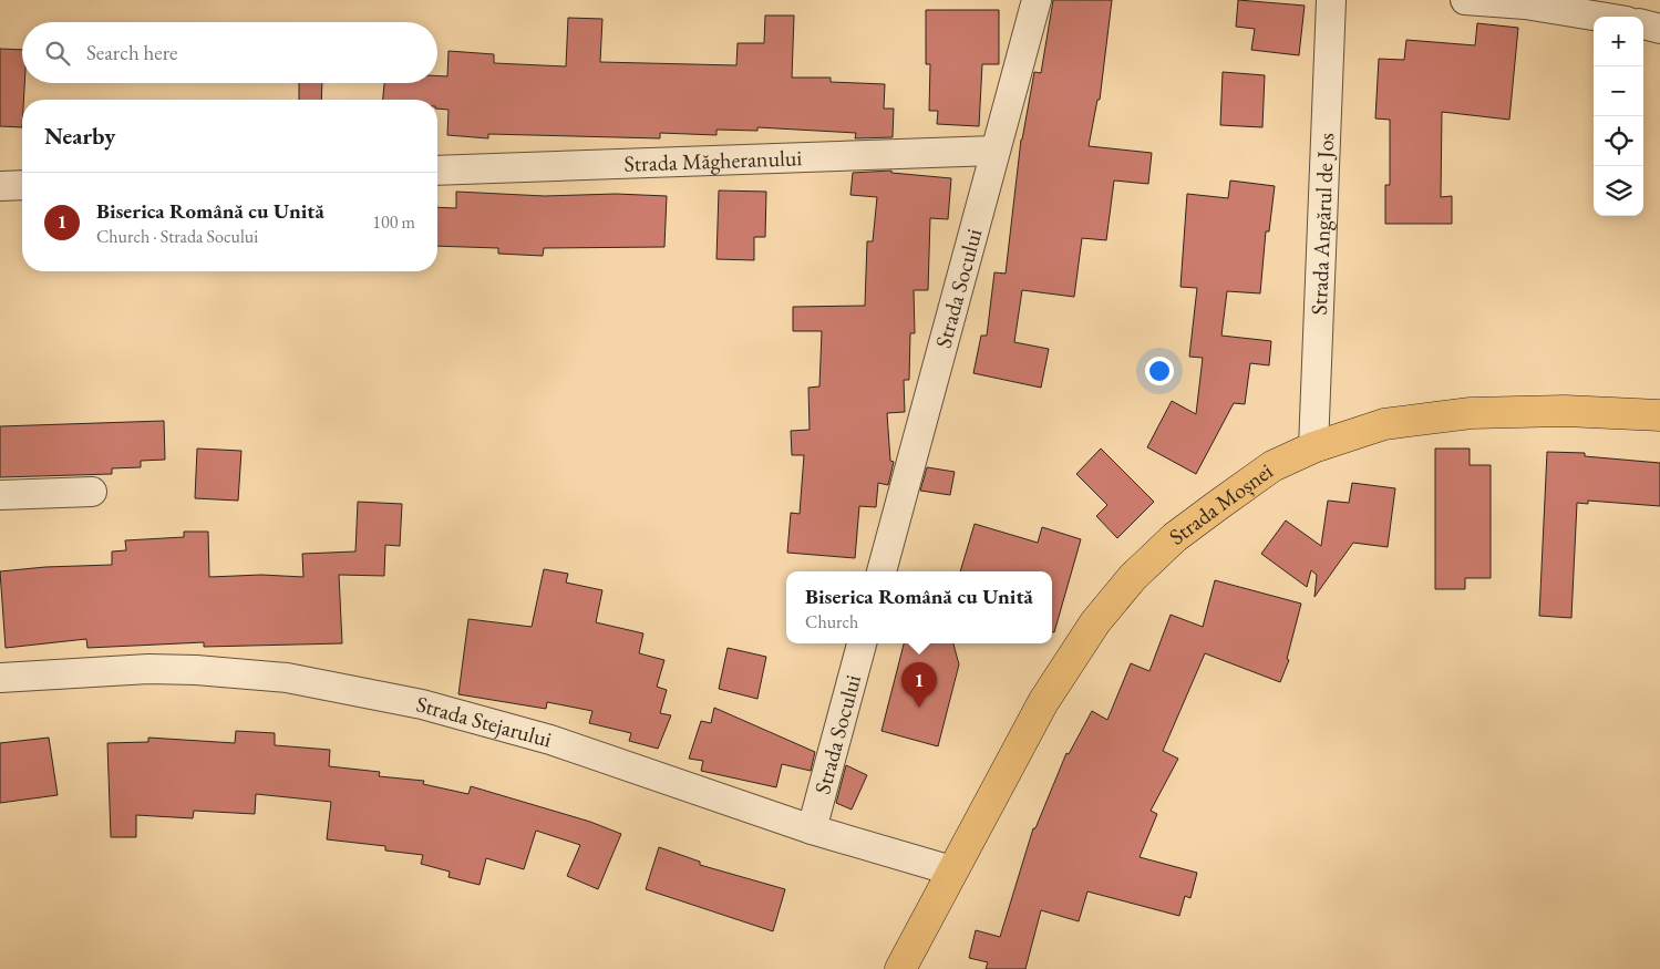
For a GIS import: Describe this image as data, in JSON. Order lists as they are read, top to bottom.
{
  "streets": {
    "main road": ["Strada Moșnei"],
    "street": [
      "Strada Măgheranului",
      "Strada Angărul de Jos",
      "Strada Socului",
      "Strada Stejarului"
    ]
  },
  "crossings": [
    ["Strada Măgheranului", "Strada Socului"],
    ["Strada Angărul de Jos", "Strada Moșnei"],
    ["Strada Socului", "Strada Stejarului"],
    ["Strada Moșnei", "Strada Stejarului"]
  ],
  "page": {
    "map_buttons": ["+", "−"],
    "search": "Search here",
    "heading": "Nearby",
    "list": [
      {
        "mark": "1",
        "name": "Biserica Română cu Unită",
        "note": "Church · Strada Socului",
        "value": "100 m"
      }
    ],
    "popup": ["Biserica Română cu Unită", "Church"],
    "pins": "1"
  }
}
